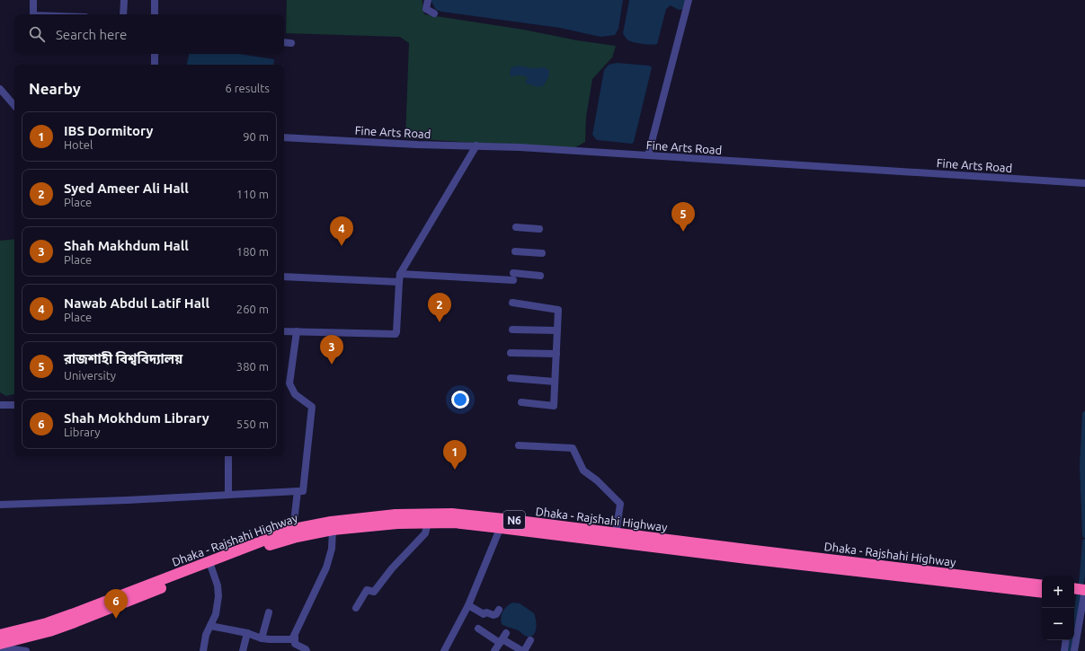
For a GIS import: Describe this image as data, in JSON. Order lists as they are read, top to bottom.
{
  "streets": {
    "highway": ["Dhaka - Rajshahi Highway", "N6"],
    "street": ["Fine Arts Road"]
  },
  "page": {
    "search": "Search here",
    "heading": ["Nearby", "6 results"],
    "list": [
      {
        "mark": "1",
        "name": "IBS Dormitory",
        "note": "Hotel",
        "value": "90 m"
      },
      {
        "mark": "2",
        "name": "Syed Ameer Ali Hall",
        "note": "Place",
        "value": "110 m"
      },
      {
        "mark": "3",
        "name": "Shah Makhdum Hall",
        "note": "Place",
        "value": "180 m"
      },
      {
        "mark": "4",
        "name": "Nawab Abdul Latif Hall",
        "note": "Place",
        "value": "260 m"
      },
      {
        "mark": "5",
        "name": "রাজশাহী বিশ্ববিদ্যালয়",
        "note": "University",
        "value": "380 m"
      },
      {
        "mark": "6",
        "name": "Shah Mokhdum Library",
        "note": "Library",
        "value": "550 m"
      }
    ],
    "pins": [
      "5",
      "4",
      "2",
      "3",
      "1",
      "6"
    ],
    "map_buttons": ["+", "−"]
  }
}
